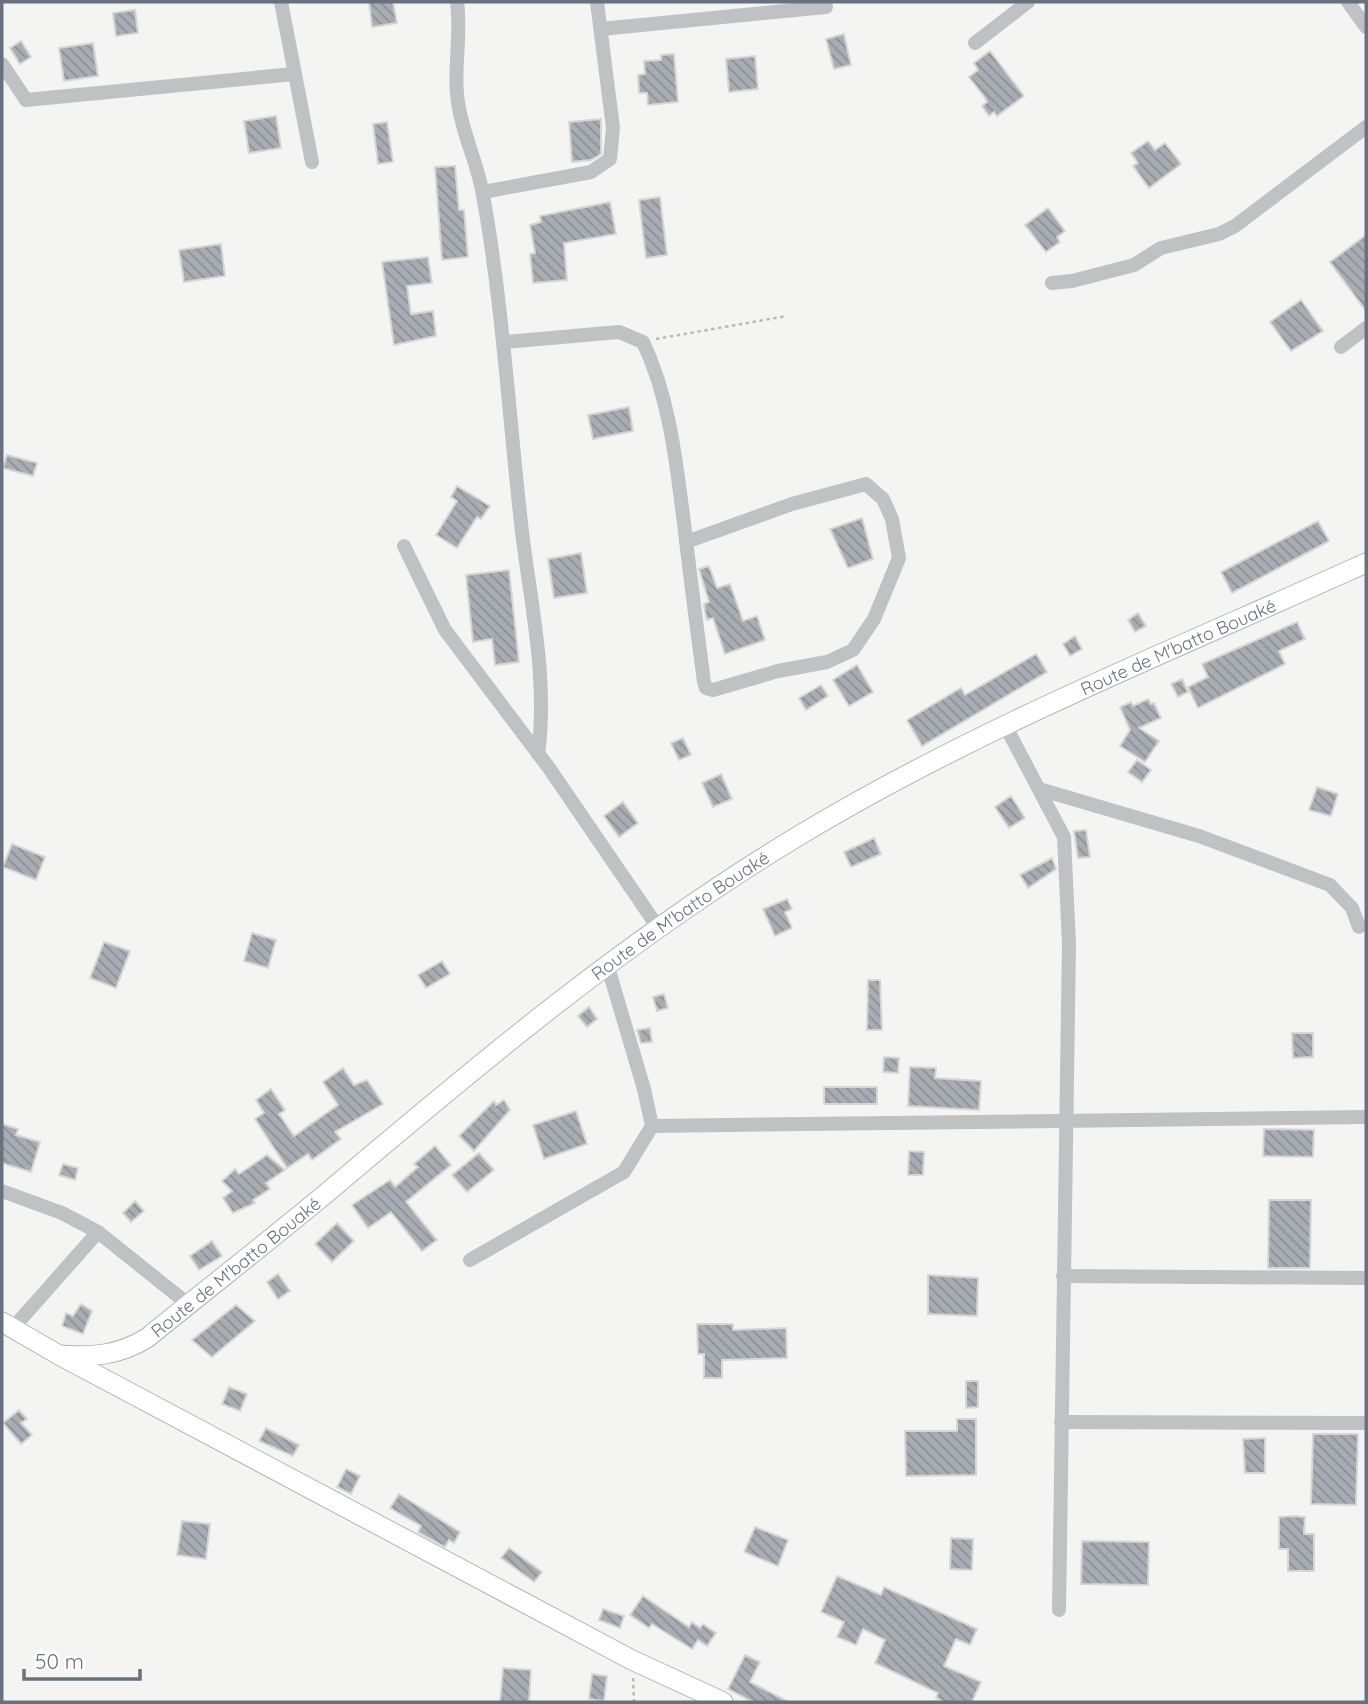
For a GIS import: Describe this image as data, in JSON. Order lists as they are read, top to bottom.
{
  "streets": {
    "street": ["Route de M'batto Bouaké"]
  },
  "scale_bar": "50 m"
}
